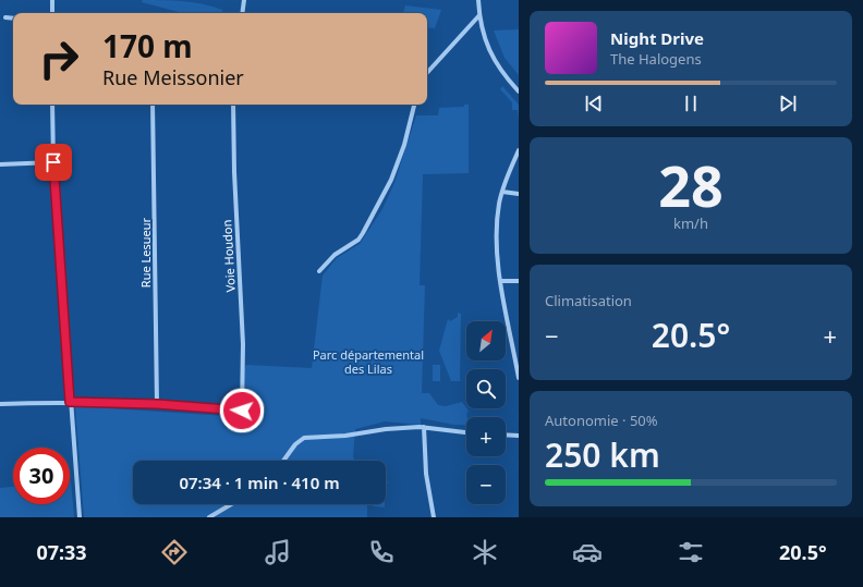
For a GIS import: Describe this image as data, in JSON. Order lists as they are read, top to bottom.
{
  "streets": {
    "street": ["Rue Lesueur", "Voie Houdon"]
  },
  "crossings": [
    ["Rue Lesueur", "Voie Houdon"]
  ],
  "parks": ["Parc départemental des Lilas"],
  "north": "top right",
  "page": {
    "turn": ["170 m", "Rue Meissonier"],
    "song": ["Night Drive", "The Halogens"],
    "tile": [
      ["28", "km/h"],
      "Climatisation",
      ["Autonomie · 50%", "250 km"]
    ],
    "heat": ["−", "20.5°", "+"],
    "map_buttons": ["+", "−"],
    "limit": "30",
    "trip": "07:34 · 1 min · 410 m",
    "tabs": ["07:33", "20.5°"]
  }
}
